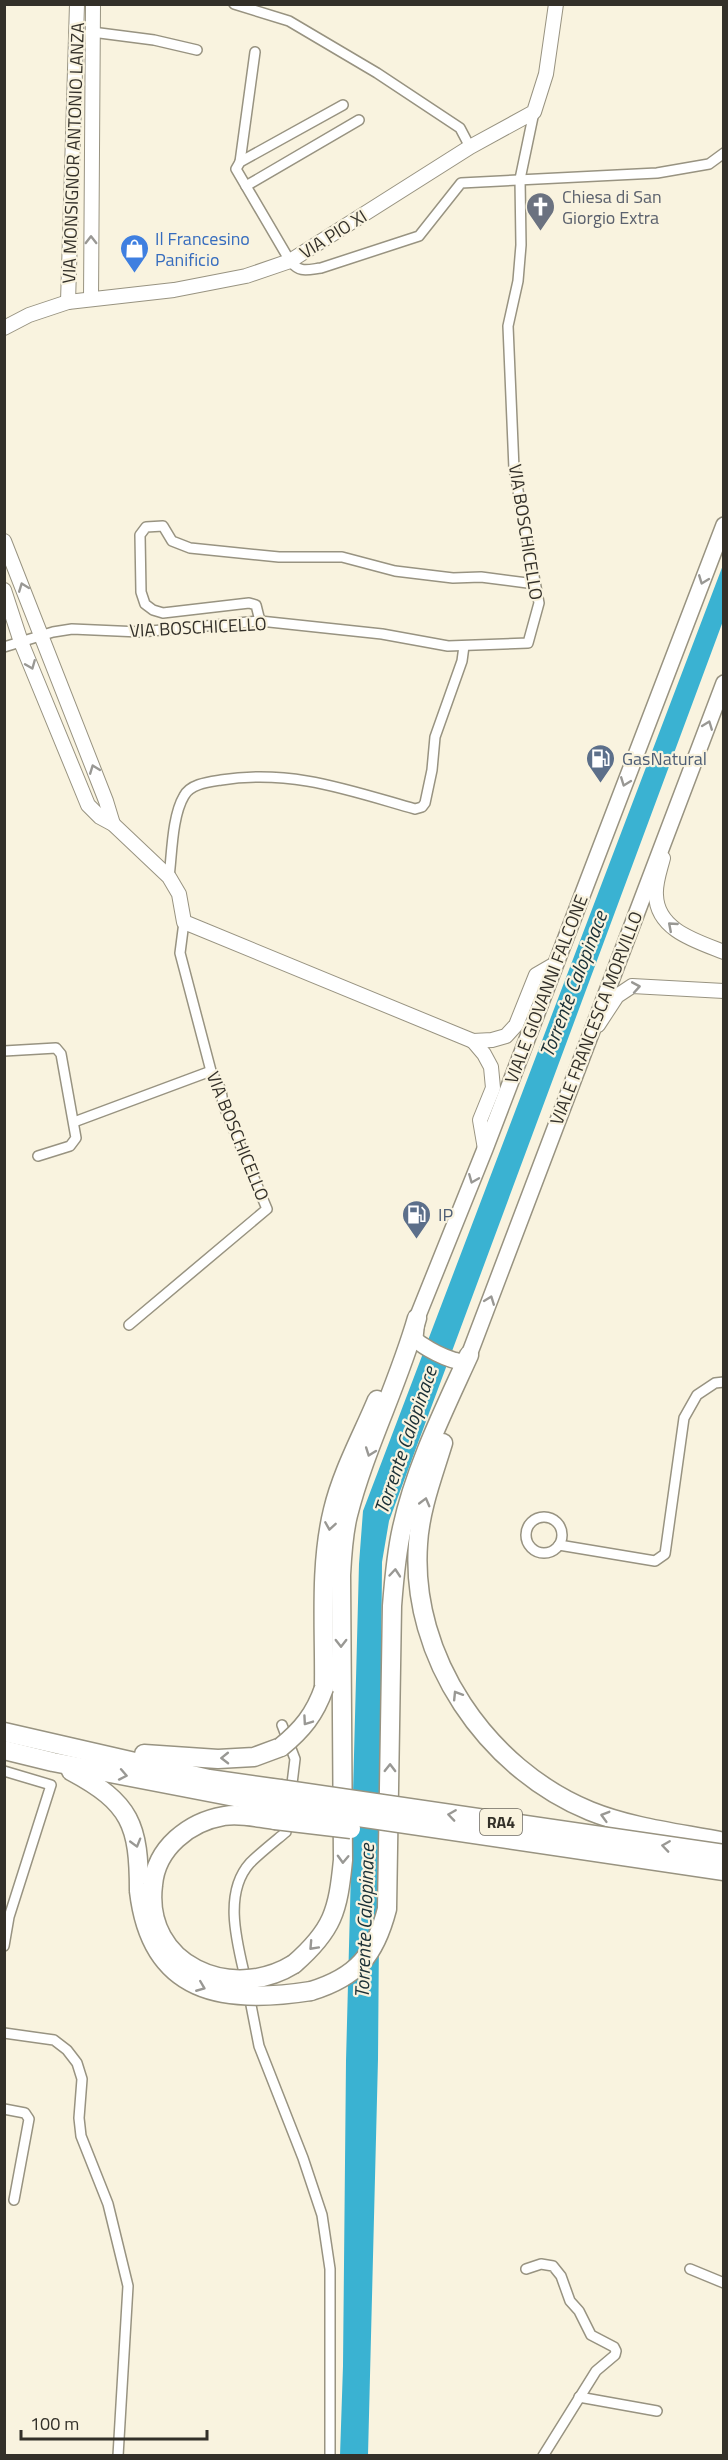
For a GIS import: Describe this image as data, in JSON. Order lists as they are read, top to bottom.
{
  "streets": {
    "highway": ["RA4"],
    "main road": ["VIALE GIOVANNI FALCONE", "VIALE FRANCESCA MORVILLO"],
    "street": ["VIA MONSIGNOR ANTONIO LANZA", "VIA PIO XI", "VIA BOSCHICELLO"]
  },
  "crossings": [
    ["VIA MONSIGNOR ANTONIO LANZA", "VIA PIO XI"],
    ["VIA PIO XI", "VIA BOSCHICELLO"]
  ],
  "one_way": ["VIALE GIOVANNI FALCONE", "VIALE FRANCESCA MORVILLO"],
  "water": ["Torrente Calopinace"],
  "places": {
    "church": ["Chiesa di San Giorgio Extra"],
    "shop": ["Il Francesino Panificio"],
    "fuel station": ["GasNatural", "IP"]
  },
  "scale_bar": "100 m"
}
